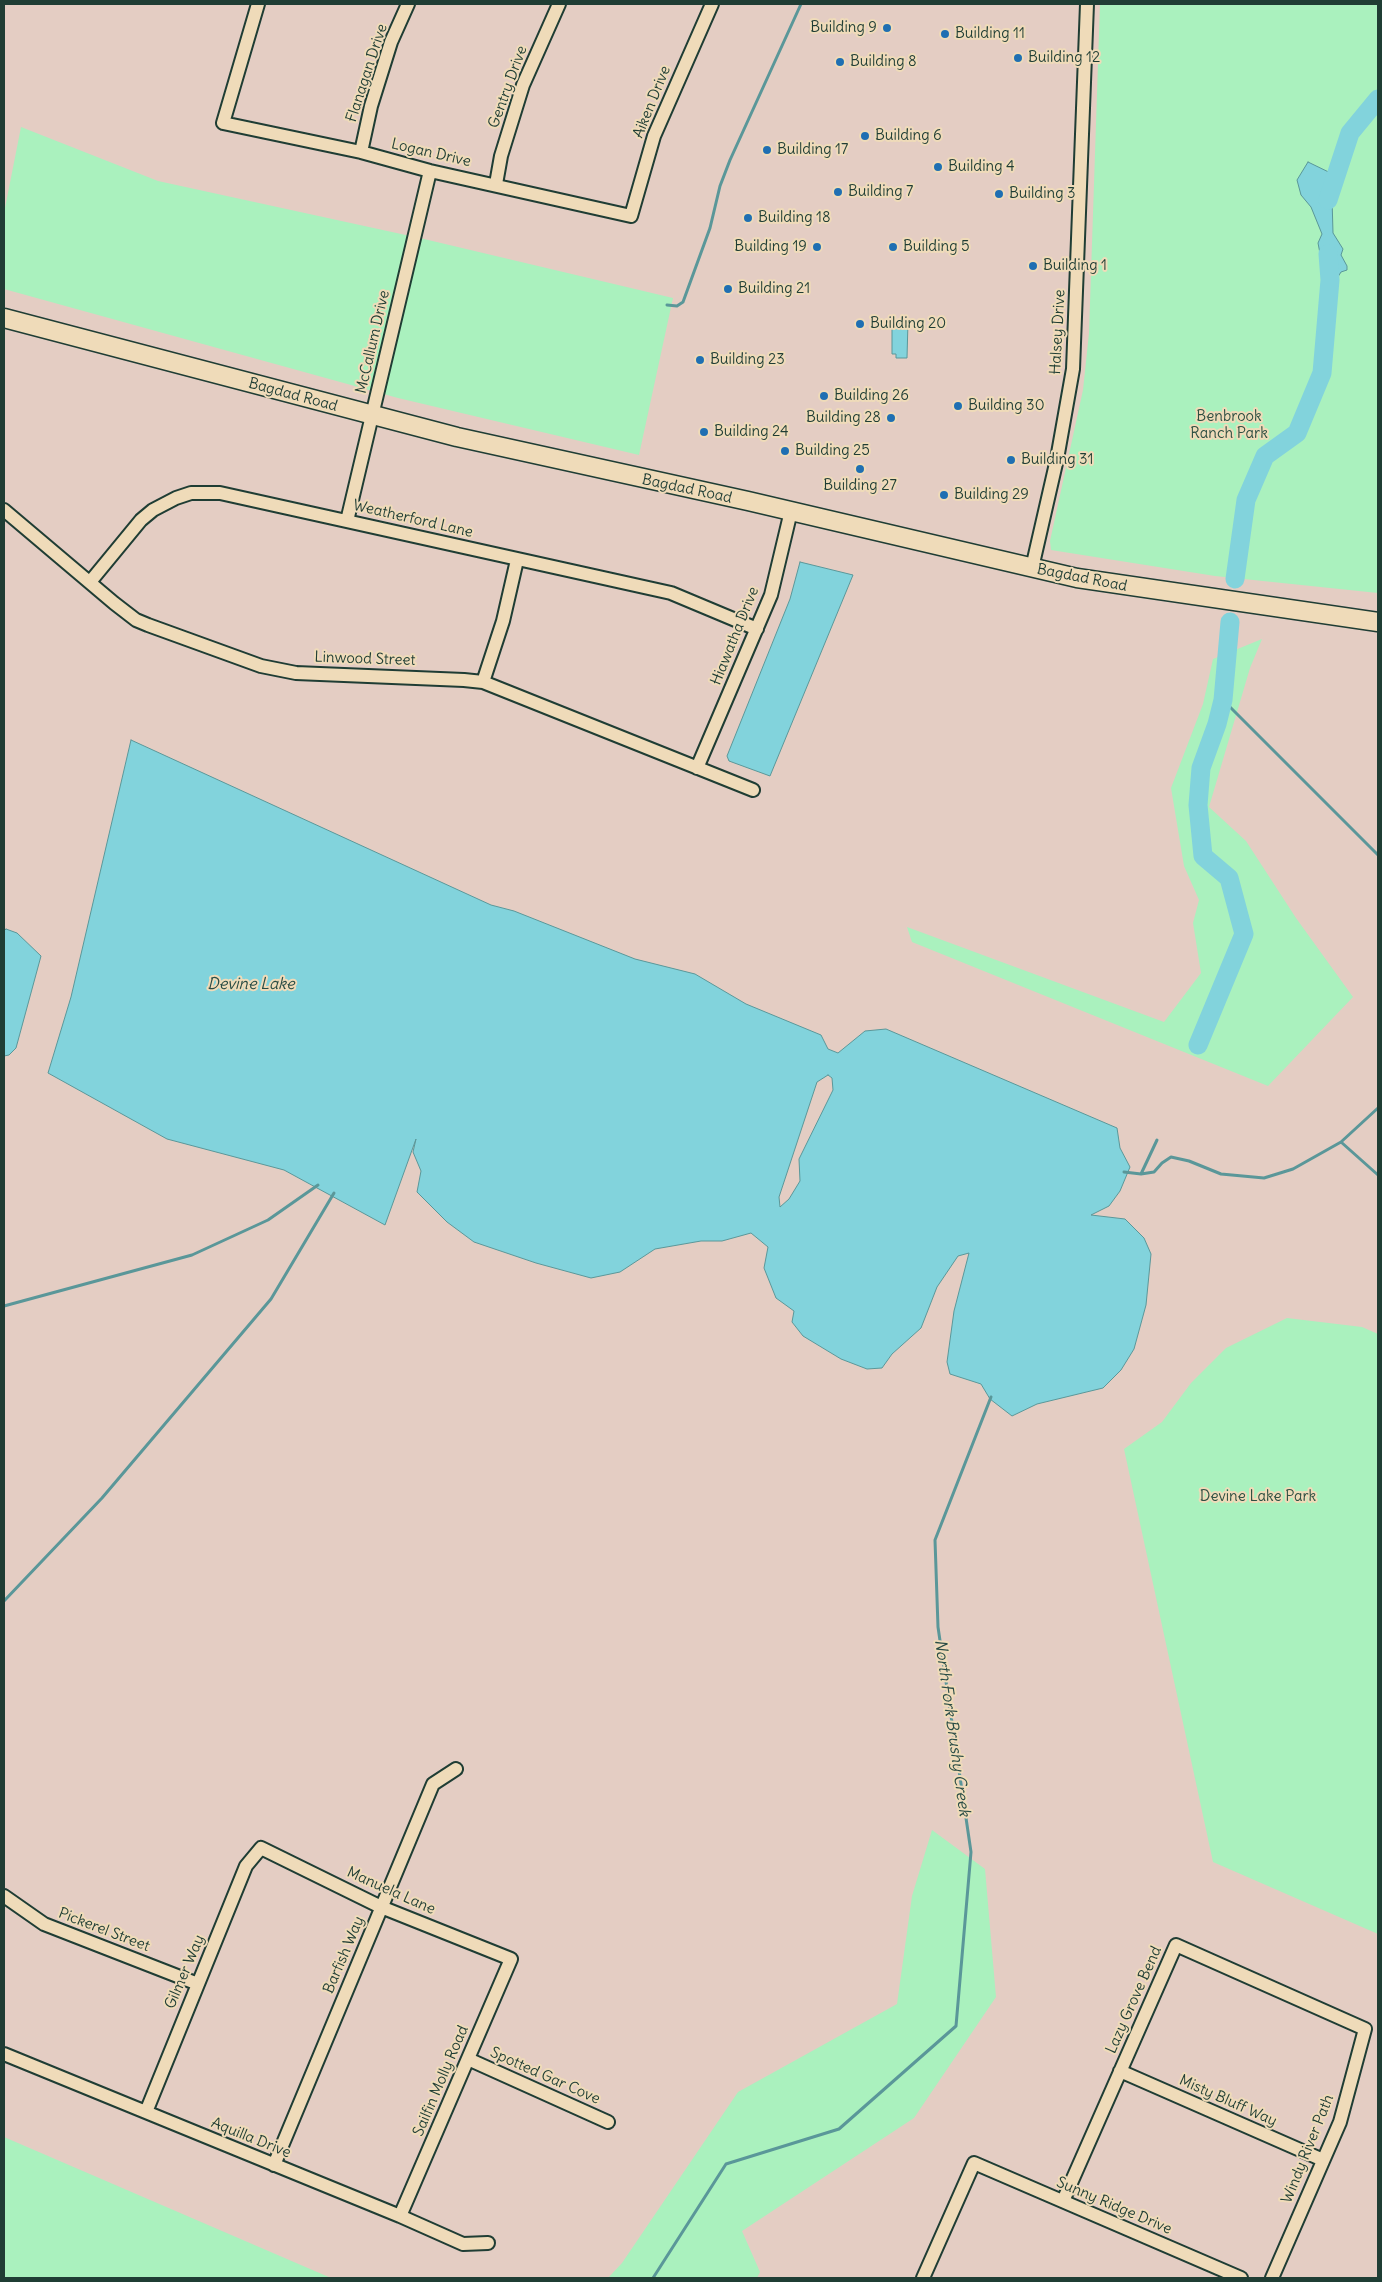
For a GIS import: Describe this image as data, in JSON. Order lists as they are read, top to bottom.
{
  "streets": {
    "street": [
      "Flanagan Drive",
      "Gentry Drive",
      "Aiken Drive",
      "Logan Drive",
      "Halsey Drive",
      "McCallum Drive",
      "Bagdad Road",
      "Weatherford Lane",
      "Hiawatha Drive",
      "Linwood Street",
      "Manuela Lane",
      "Pickerel Street",
      "Barfish Way",
      "Gilmer Way",
      "Lazy Grove Bend",
      "Spotted Gar Cove",
      "Sailfin Molly Road",
      "Misty Bluff Way",
      "Aquilla Drive",
      "Windy River Path",
      "Sunny Ridge Drive"
    ]
  },
  "crossings": [
    ["Flanagan Drive", "Logan Drive"],
    ["Gentry Drive", "Logan Drive"],
    ["Aiken Drive", "Logan Drive"],
    ["Logan Drive", "McCallum Drive"],
    ["Halsey Drive", "Bagdad Road"],
    ["McCallum Drive", "Bagdad Road"],
    ["McCallum Drive", "Weatherford Lane"],
    ["Bagdad Road", "Hiawatha Drive"],
    ["Weatherford Lane", "Hiawatha Drive"],
    ["Weatherford Lane", "Linwood Street"],
    ["Hiawatha Drive", "Linwood Street"],
    ["Manuela Lane", "Barfish Way"],
    ["Manuela Lane", "Gilmer Way"],
    ["Manuela Lane", "Sailfin Molly Road"],
    ["Pickerel Street", "Gilmer Way"],
    ["Barfish Way", "Aquilla Drive"],
    ["Gilmer Way", "Aquilla Drive"],
    ["Lazy Grove Bend", "Misty Bluff Way"],
    ["Lazy Grove Bend", "Windy River Path"],
    ["Lazy Grove Bend", "Sunny Ridge Drive"],
    ["Spotted Gar Cove", "Sailfin Molly Road"],
    ["Sailfin Molly Road", "Aquilla Drive"],
    ["Misty Bluff Way", "Windy River Path"]
  ],
  "water": ["Devine Lake", "North Fork Brushy Creek"],
  "parks": ["Benbrook Ranch Park", "Devine Lake Park"],
  "places": [
    "Building 9",
    "Building 11",
    "Building 12",
    "Building 8",
    "Building 6",
    "Building 17",
    "Building 4",
    "Building 7",
    "Building 3",
    "Building 18",
    "Building 19",
    "Building 5",
    "Building 1",
    "Building 21",
    "Building 20",
    "Building 23",
    "Building 26",
    "Building 30",
    "Building 28",
    "Building 24",
    "Building 25",
    "Building 31",
    "Building 27",
    "Building 29"
  ]
}
